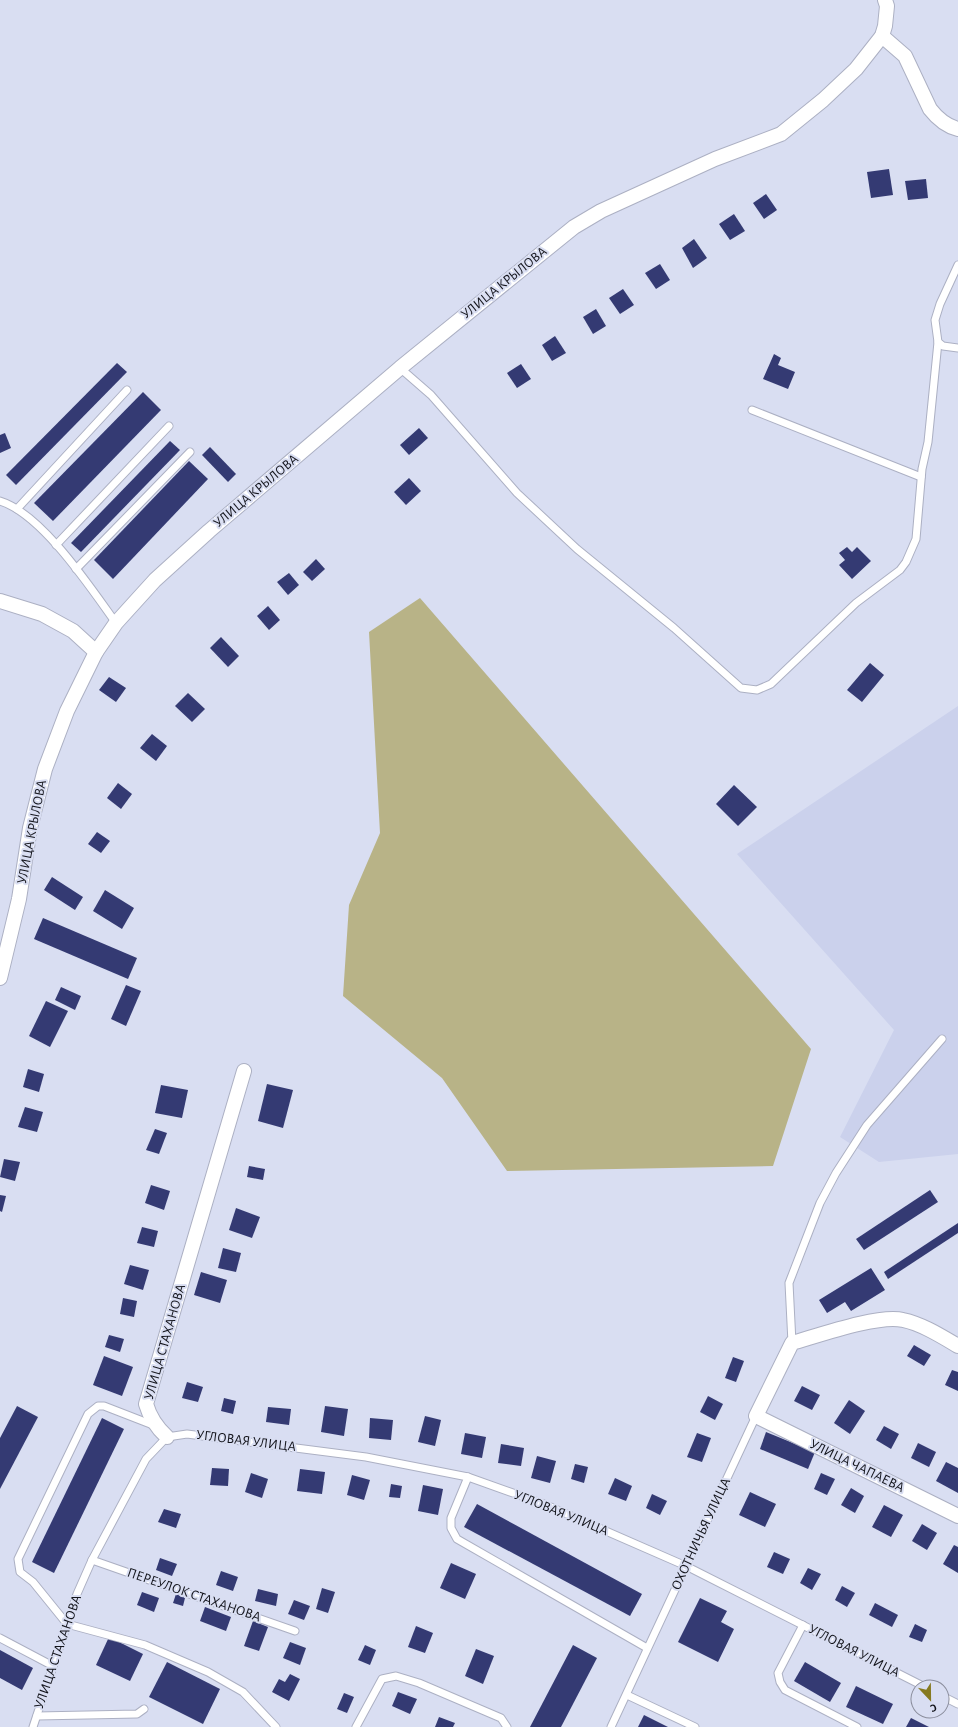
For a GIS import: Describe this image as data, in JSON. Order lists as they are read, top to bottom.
{
  "streets": {
    "street": [
      "УЛИЦА КРЫЛОВА",
      "УЛИЦА СТАХАНОВА",
      "УЛИЦА ЧАПАЕВА",
      "ОХОТНИЧЬЯ УЛИЦА"
    ],
    "lane": ["УГЛОВАЯ УЛИЦА", "ПЕРЕУЛОК СТАХАНОВА"]
  },
  "crossings": [
    ["УЛИЦА СТАХАНОВА", "УГЛОВАЯ УЛИЦА"],
    ["УЛИЦА СТАХАНОВА", "ПЕРЕУЛОК СТАХАНОВА"],
    ["УГЛОВАЯ УЛИЦА", "ОХОТНИЧЬЯ УЛИЦА"],
    ["УЛИЦА ЧАПАЕВА", "ОХОТНИЧЬЯ УЛИЦА"]
  ],
  "north": "bottom"
}
